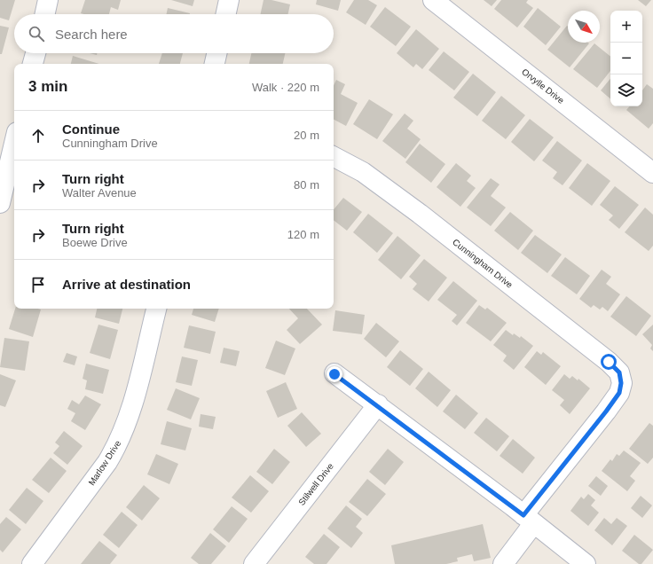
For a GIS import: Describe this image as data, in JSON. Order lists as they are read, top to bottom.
{
  "streets": {
    "street": [
      "Orvylle Drive",
      "Cunningham Drive",
      "Marlow Drive",
      "Stilwell Drive"
    ]
  },
  "north": "bottom right",
  "page": {
    "map_buttons": ["+", "−"],
    "search": "Search here",
    "heading": ["3 min", "Walk · 220 m"],
    "list": [
      ["Continue", "Cunningham Drive", "20 m"],
      ["Turn right", "Walter Avenue", "80 m"],
      ["Turn right", "Boewe Drive", "120 m"],
      "Arrive at destination"
    ]
  }
}
